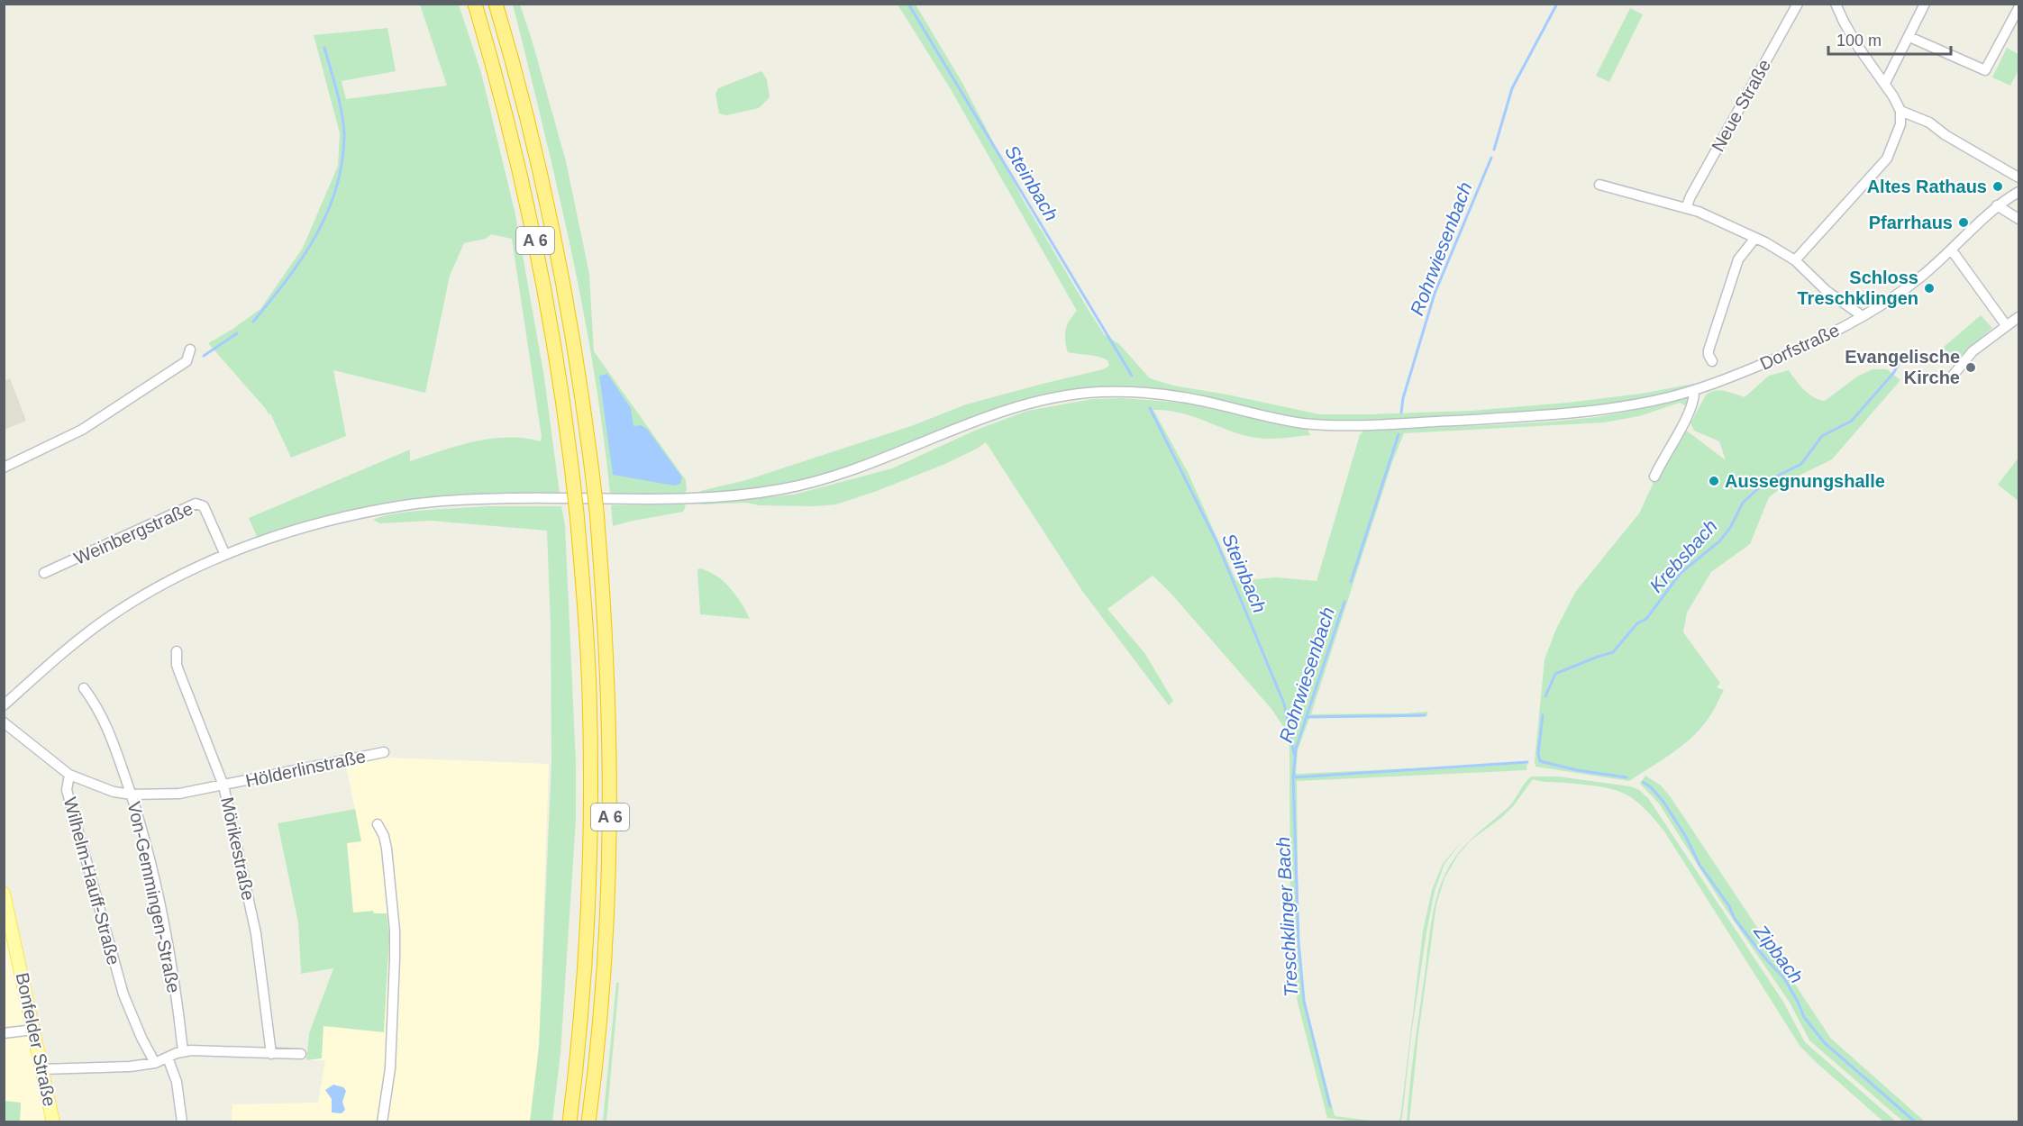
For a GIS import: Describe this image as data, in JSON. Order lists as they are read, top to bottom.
{
  "streets": {
    "highway": ["A 6"],
    "main road": ["Bonfelder Straße"],
    "street": [
      "Neue Straße",
      "Dorfstraße",
      "Weinbergstraße",
      "Hölderlinstraße",
      "Mörikestraße",
      "Wilhelm-Hauff-Straße",
      "Von-Gemmingen-Straße"
    ]
  },
  "crossings": [
    ["Dorfstraße", "Weinbergstraße"],
    ["Hölderlinstraße", "Mörikestraße"],
    ["Hölderlinstraße", "Wilhelm-Hauff-Straße"],
    ["Hölderlinstraße", "Von-Gemmingen-Straße"]
  ],
  "water": [
    "Steinbach",
    "Rohrwiesenbach",
    "Krebsbach",
    "Treschklinger Bach",
    "Zipbach"
  ],
  "places": [
    "Altes Rathaus",
    "Pfarrhaus",
    "Schloss Treschklingen",
    "Evangelische Kirche",
    "Aussegnungshalle"
  ],
  "scale_bar": "100 m"
}
